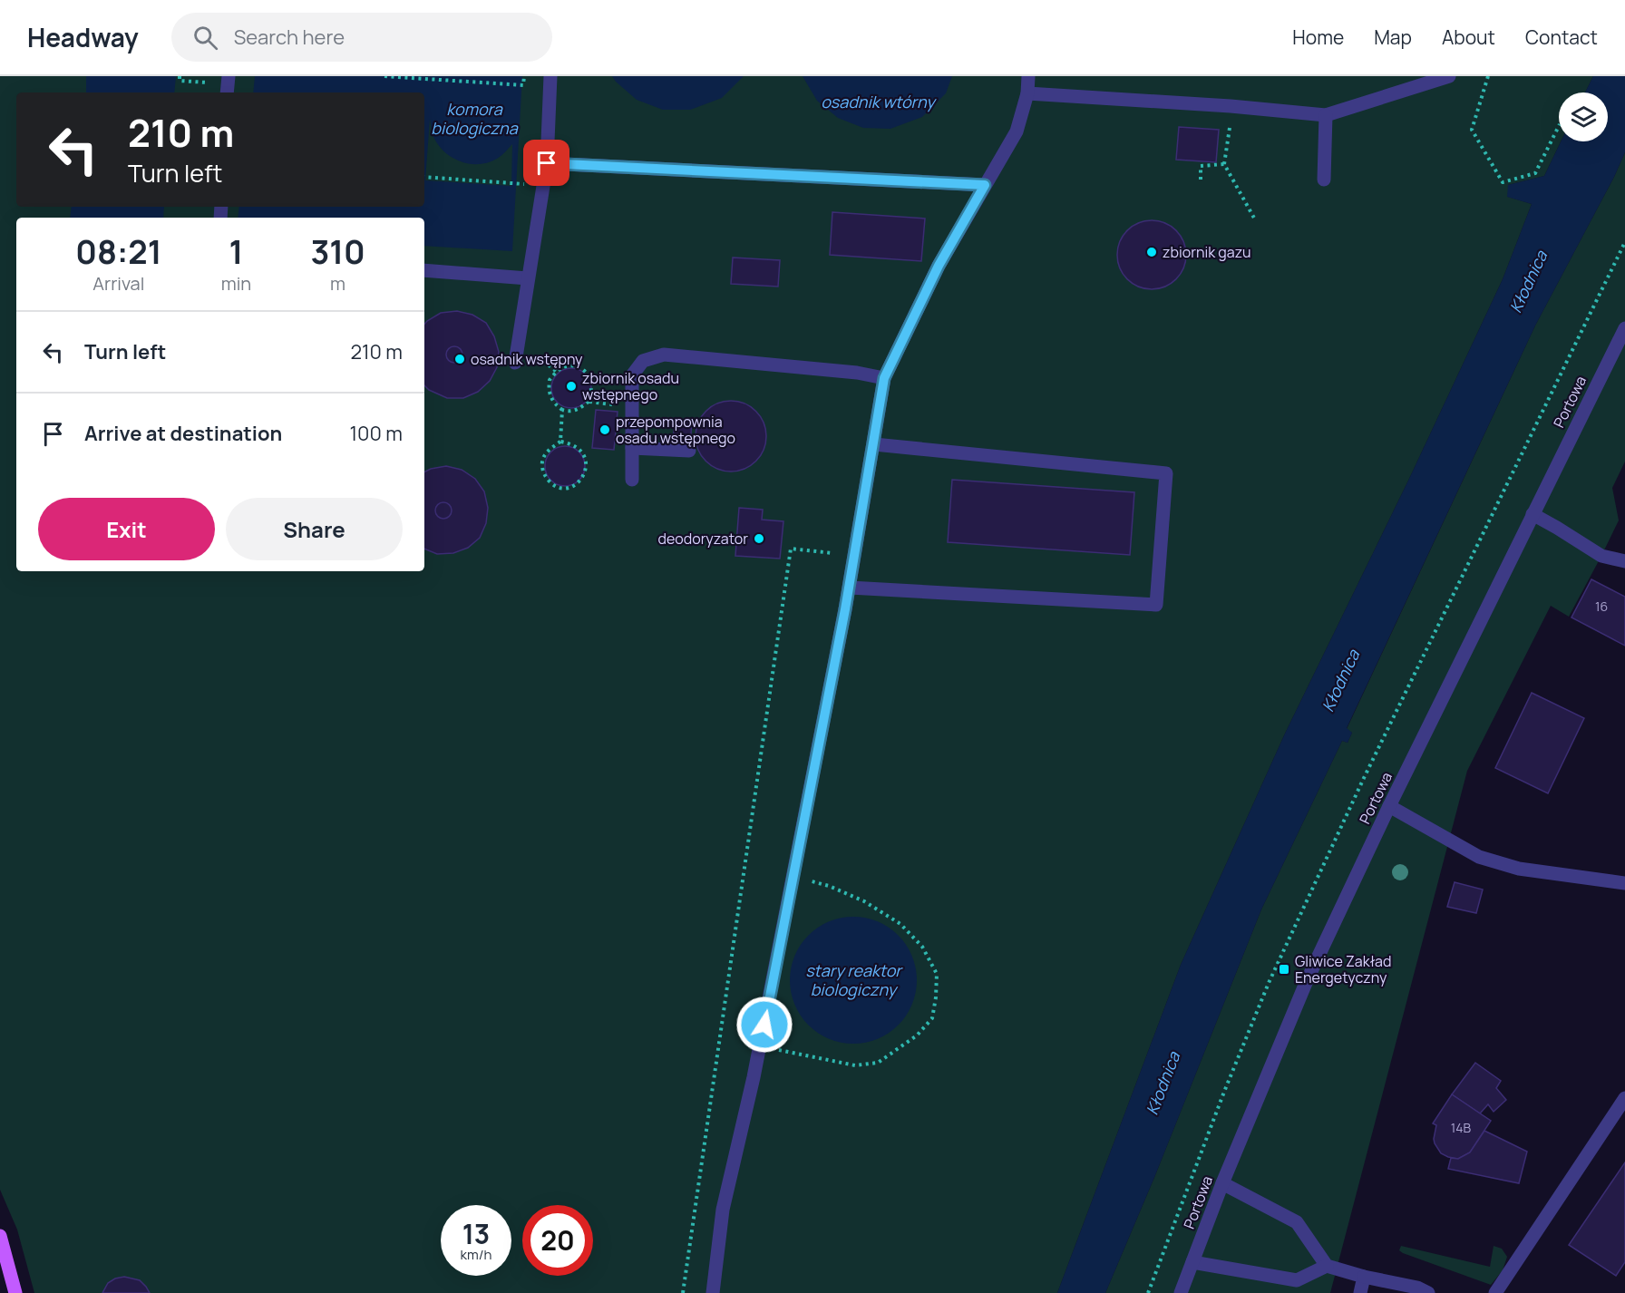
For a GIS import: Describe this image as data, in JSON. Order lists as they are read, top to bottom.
{
  "streets": {
    "street": ["Portowa"]
  },
  "water": [
    "osadnik wtórny",
    "komora biologiczna",
    "Kłodnica",
    "stary reaktor biologiczny"
  ],
  "places": {
    "other": [
      "zbiornik gazu",
      "osadnik wstępny",
      "zbiornik osadu wstępnego",
      "przepompownia osadu wstępnego",
      "deodoryzator"
    ],
    "transit": ["Gliwice Zakład Energetyczny"]
  },
  "house_numbers": ["16", "14B"],
  "page": {
    "header": "Headway",
    "search": "Search here",
    "nav": [
      "Home",
      "Map",
      "About",
      "Contact"
    ],
    "turn": ["210 m", "Turn left"],
    "eta": [
      "08:21",
      "Arrival",
      "1",
      "min",
      "310",
      "m"
    ],
    "list": [
      {
        "name": "Turn left",
        "value": "210 m"
      },
      {
        "name": "Arrive at destination",
        "value": "100 m"
      }
    ],
    "buttons": ["Exit", "Share"],
    "speed": "13 km/h",
    "limit": "20"
  }
}
